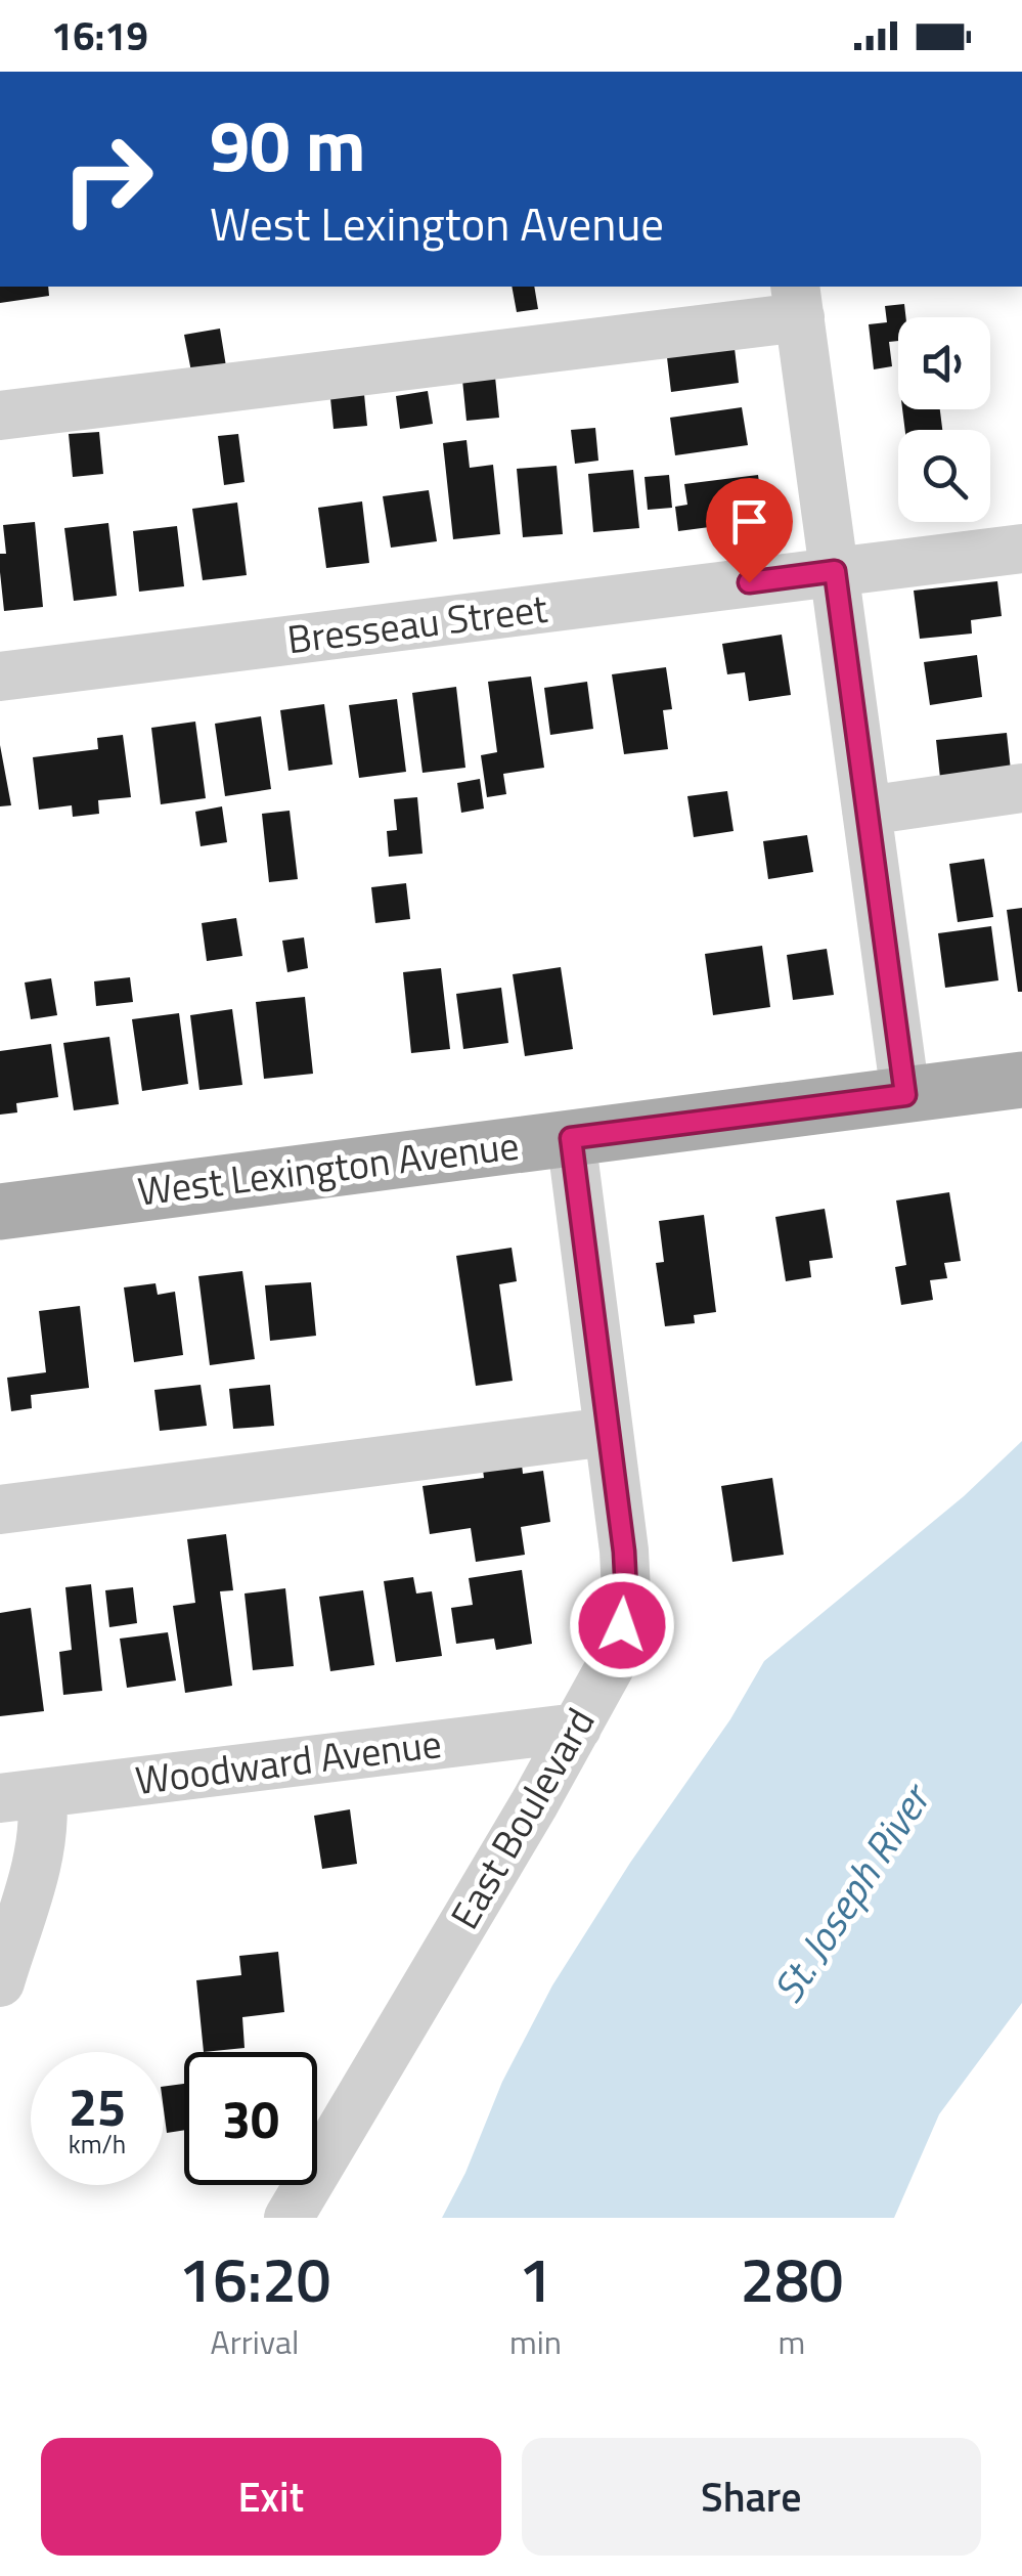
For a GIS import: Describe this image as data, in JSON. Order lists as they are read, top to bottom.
{
  "streets": {
    "main road": ["West Lexington Avenue"],
    "street": ["Bresseau Street", "Woodward Avenue", "East Boulevard"]
  },
  "crossings": [
    ["West Lexington Avenue", "East Boulevard"],
    ["Woodward Avenue", "East Boulevard"]
  ],
  "water": ["St. Joseph River"],
  "page": {
    "status": "16:19",
    "turn": ["90 m", "West Lexington Avenue"],
    "speed": "25 km/h",
    "limit": "30",
    "eta": [
      "16:20",
      "Arrival",
      "1",
      "min",
      "280",
      "m"
    ],
    "buttons": ["Exit", "Share"]
  }
}
